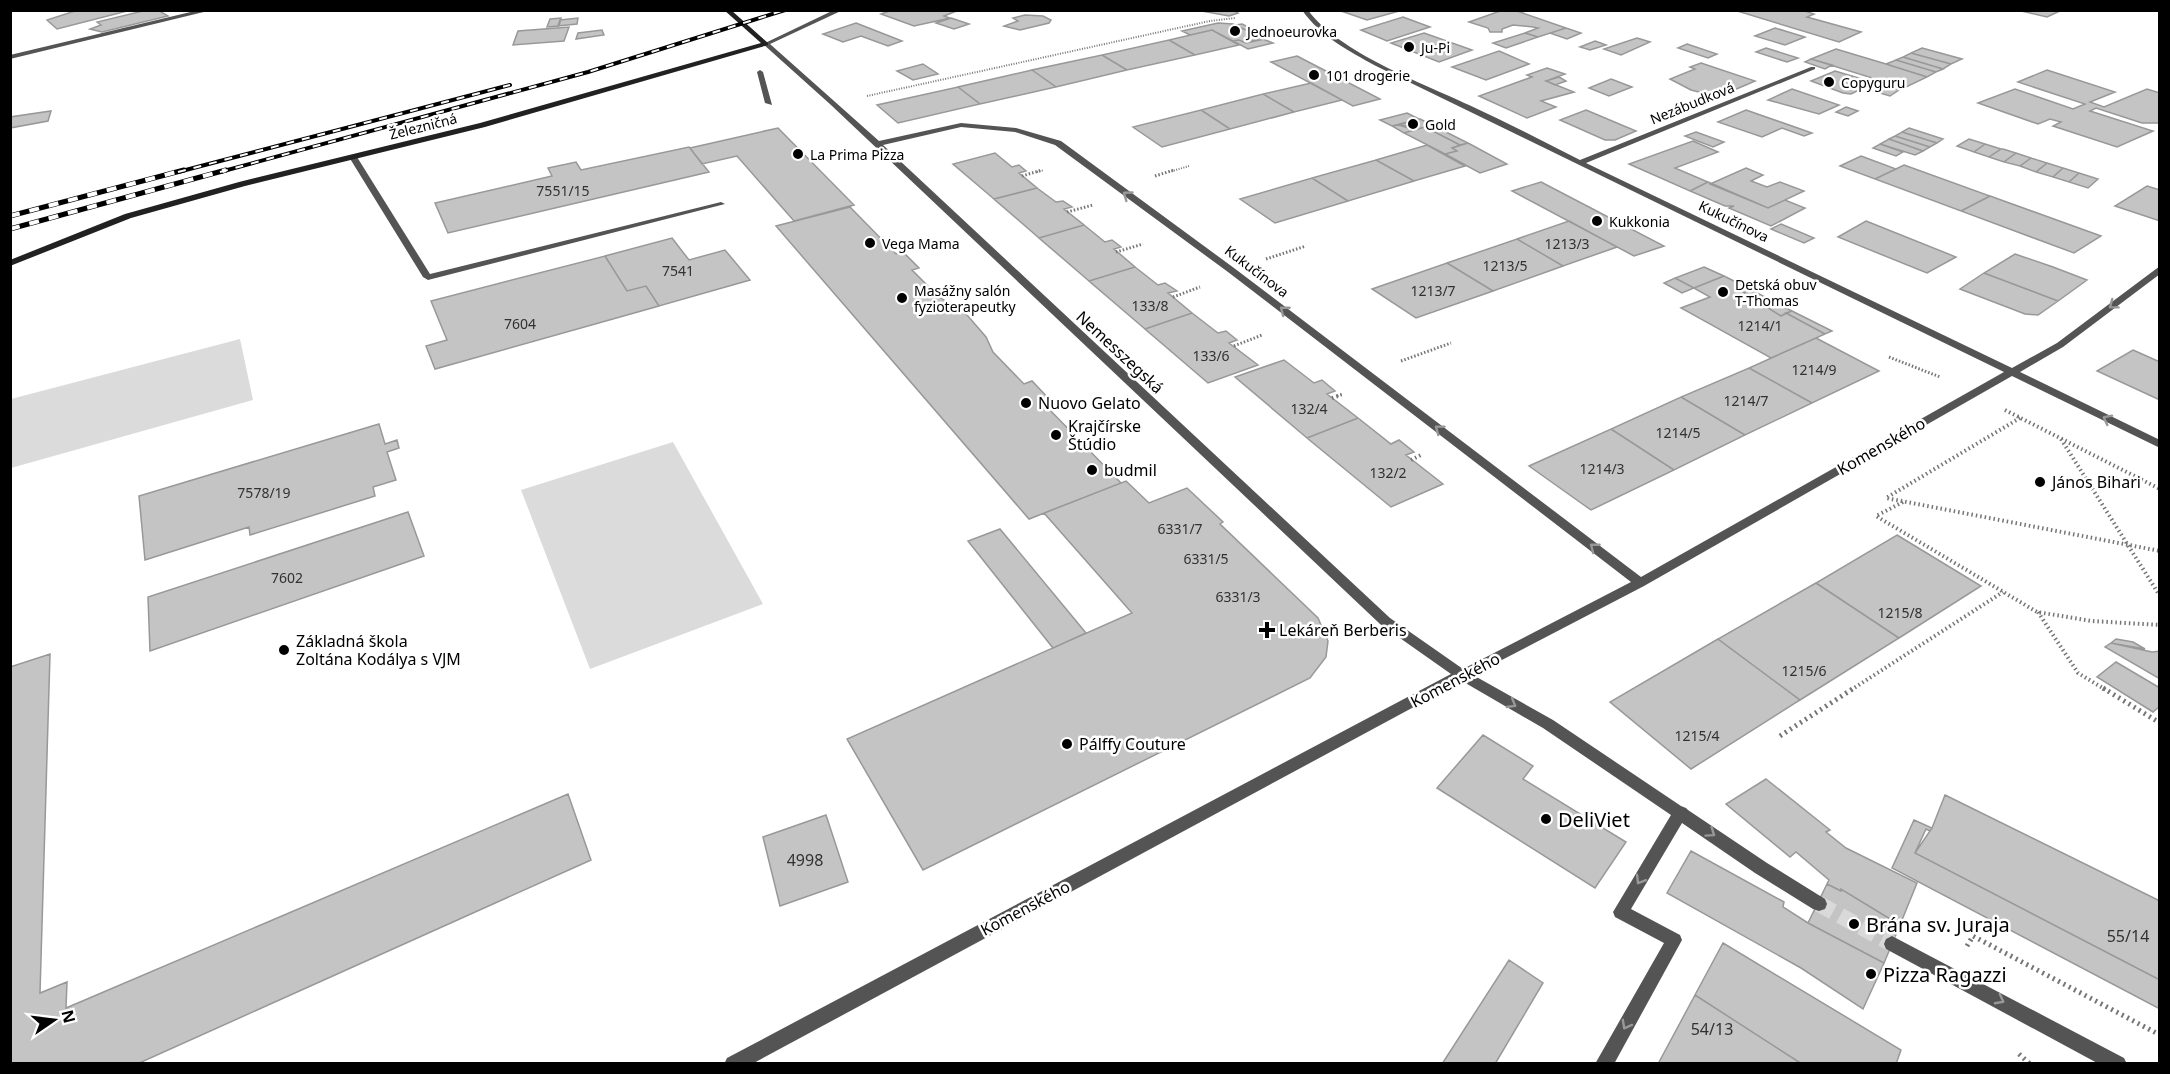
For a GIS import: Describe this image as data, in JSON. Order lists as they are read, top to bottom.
{
  "streets": {
    "street": [
      "Nezábudková",
      "Železničná",
      "Kukučínova",
      "Nemesszegská",
      "Komenského"
    ]
  },
  "crossings": [
    ["Nezábudková", "Kukučínova"],
    ["Železničná", "Nemesszegská"],
    ["Kukučínova", "Nemesszegská"],
    ["Kukučínova", "Komenského"],
    ["Nemesszegská", "Komenského"]
  ],
  "one_way": ["Kukučínova"],
  "places": {
    "other": [
      "Jednoeurovka",
      "Ju-Pi",
      "101 drogerie",
      "Copyguru",
      "Gold",
      "La Prima Pizza",
      "Kukkonia",
      "Vega Mama",
      "Detská obuv T-Thomas",
      "Masážny salón fyzioterapeutky",
      "Nuovo Gelato",
      "Krajčírske Štúdio",
      "budmil",
      "János Bihari",
      "Základná škola Zoltána Kodálya s VJM",
      "Pálffy Couture",
      "DeliViet",
      "Brána sv. Juraja",
      "Pizza Ragazzi"
    ],
    "health": ["Lekáreň Berberis"]
  },
  "house_numbers": [
    "7551/15",
    "1213/3",
    "1213/5",
    "7541",
    "1213/7",
    "133/8",
    "7604",
    "1214/1",
    "133/6",
    "1214/9",
    "1214/7",
    "132/4",
    "1214/5",
    "1214/3",
    "132/2",
    "7578/19",
    "6331/7",
    "6331/5",
    "7602",
    "6331/3",
    "1215/8",
    "1215/6",
    "1215/4",
    "4998",
    "55/14",
    "54/13"
  ],
  "north": "right"
}
